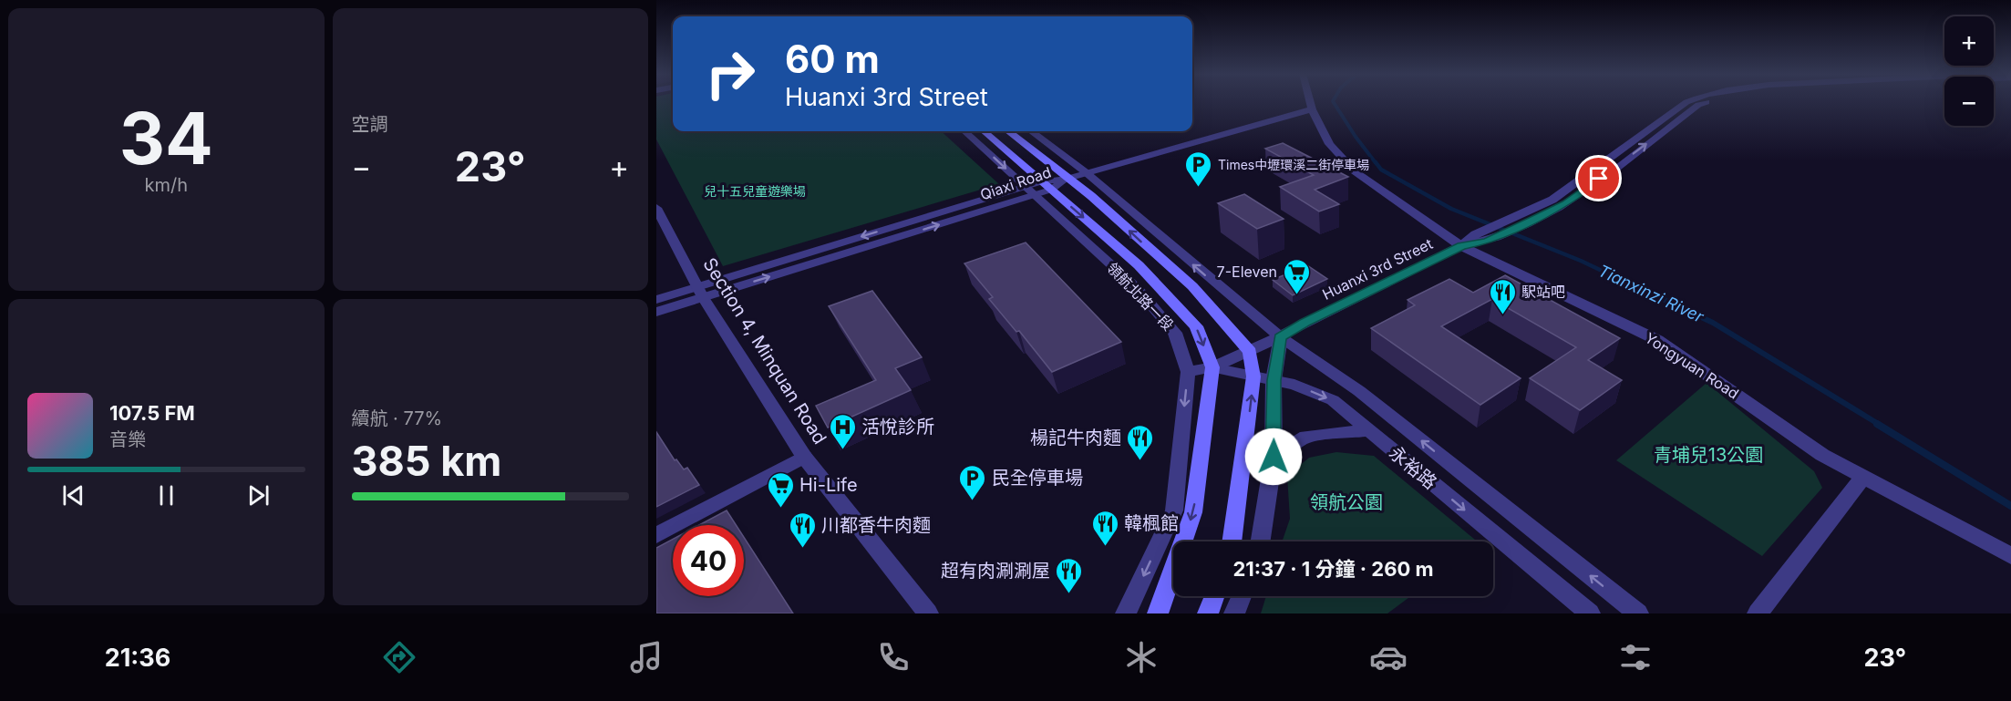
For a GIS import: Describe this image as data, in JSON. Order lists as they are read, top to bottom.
{
  "streets": {
    "street": [
      "Qiaxi Road",
      "Huanxi 3rd Street",
      "領航北路一段",
      "Section 4, Minquan Road",
      "Yongyuan Road",
      "永裕路"
    ]
  },
  "crossings": [
    ["Qiaxi Road", "領航北路一段"],
    ["Qiaxi Road", "Section 4, Minquan Road"],
    ["Qiaxi Road", "Yongyuan Road"],
    ["Huanxi 3rd Street", "領航北路一段"],
    ["Huanxi 3rd Street", "Yongyuan Road"],
    ["Huanxi 3rd Street", "永裕路"]
  ],
  "water": ["Tianxinzi River"],
  "parks": ["兒十五兒童遊樂場", "青埔兒13公園", "領航公園"],
  "places": {
    "parking": ["Times中壢環溪二街停車場", "民全停車場"],
    "supermarket": ["7-Eleven", "Hi-Life"],
    "restaurant": [
      "駅站吧",
      "楊記牛肉麵",
      "韓楓館",
      "川都香牛肉麵",
      "超有肉涮涮屋"
    ],
    "hospital": ["活悅診所"]
  },
  "page": {
    "tile": [
      ["34", "km/h"],
      "空調",
      ["續航 · 77%", "385 km"]
    ],
    "map_buttons": ["+", "−"],
    "turn": ["60 m", "Huanxi 3rd Street"],
    "heat": ["−", "23°", "+"],
    "song": ["107.5 FM", "音樂"],
    "limit": "40",
    "trip": "21:37 · 1 分鐘 · 260 m",
    "tabs": ["21:36", "23°"]
  }
}
